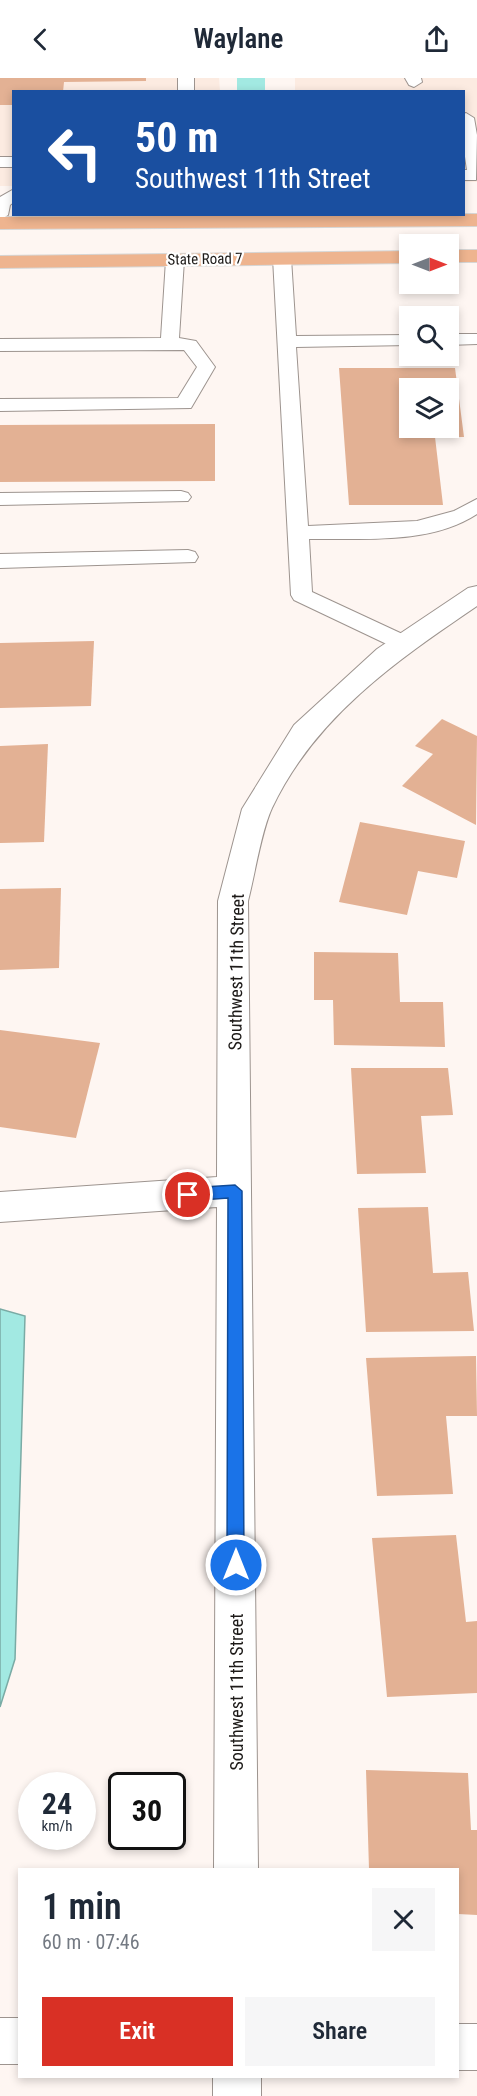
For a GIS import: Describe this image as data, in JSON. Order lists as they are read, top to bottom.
{
  "streets": {
    "main road": ["State Road 7"],
    "street": ["Southwest 11th Street"]
  },
  "north": "right",
  "page": {
    "header": "Waylane",
    "turn": ["50 m", "Southwest 11th Street"],
    "speed": "24 km/h",
    "limit": "30",
    "heading": ["1 min", "60 m · 07:46"],
    "buttons": ["Exit", "Share"]
  }
}
